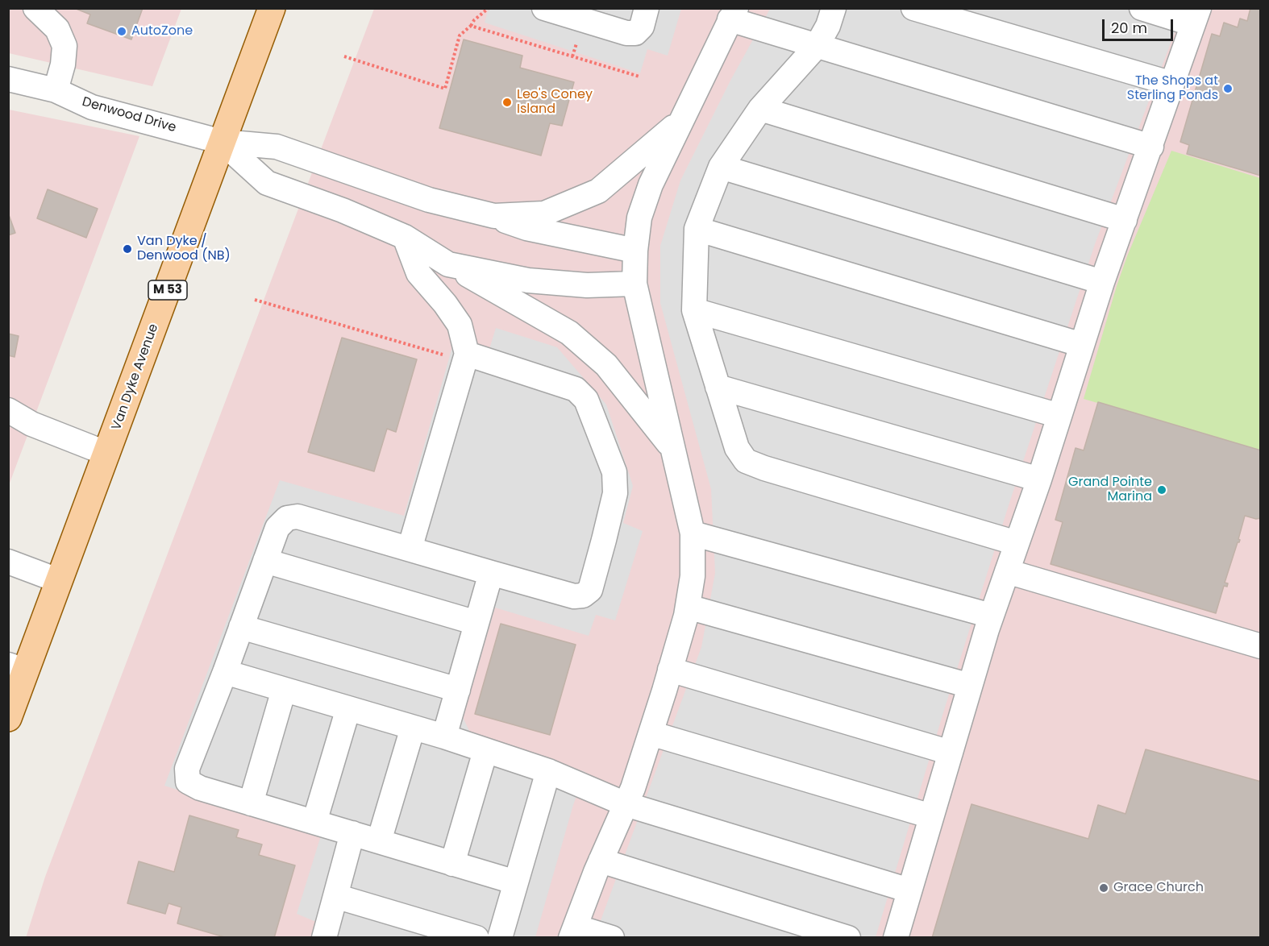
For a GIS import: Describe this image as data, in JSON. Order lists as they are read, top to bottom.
{
  "streets": {
    "main road": ["M 53", "Van Dyke Avenue"],
    "street": ["Denwood Drive"]
  },
  "crossings": [
    ["Denwood Drive", "Van Dyke Avenue"]
  ],
  "places": [
    "AutoZone",
    "The Shops at Sterling Ponds",
    "Leo's Coney Island",
    "Van Dyke / Denwood (NB)",
    "Grand Pointe Marina",
    "Grace Church"
  ],
  "scale_bar": "20 m"
}
